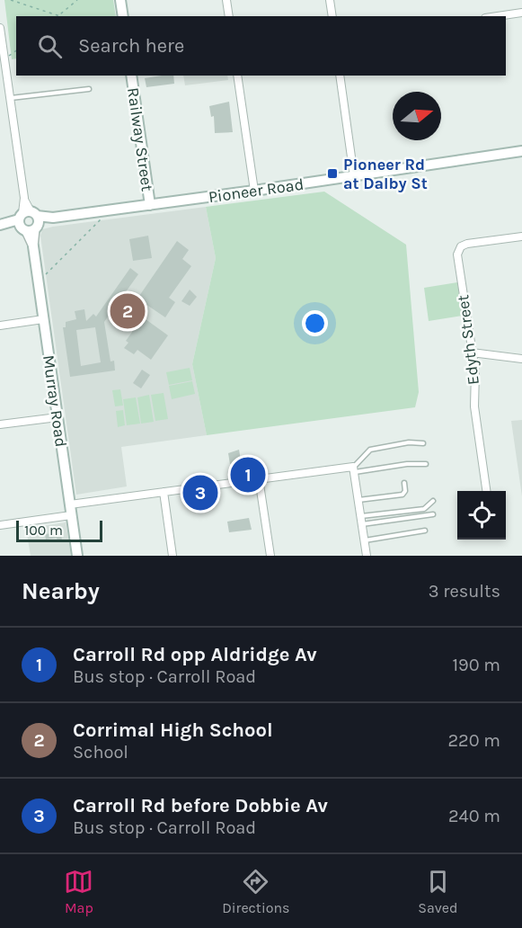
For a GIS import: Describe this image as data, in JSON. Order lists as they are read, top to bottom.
{
  "streets": {
    "main road": ["Railway Street", "Pioneer Road", "Murray Road"],
    "street": ["Edyth Street"]
  },
  "crossings": [
    ["Railway Street", "Pioneer Road"],
    ["Pioneer Road", "Murray Road"]
  ],
  "places": {
    "transit": ["Pioneer Rd at Dalby St"]
  },
  "scale_bar": "100 m",
  "north": "right",
  "page": {
    "search": "Search here",
    "pins": ["2", "1", "3"],
    "scale": "100 m",
    "heading": ["Nearby", "3 results"],
    "list": [
      {
        "mark": "1",
        "name": "Carroll Rd opp Aldridge Av",
        "note": "Bus stop · Carroll Road",
        "value": "190 m"
      },
      {
        "mark": "2",
        "name": "Corrimal High School",
        "note": "School",
        "value": "220 m"
      },
      {
        "mark": "3",
        "name": "Carroll Rd before Dobbie Av",
        "note": "Bus stop · Carroll Road",
        "value": "240 m"
      }
    ],
    "nav": ["Map", "Directions", "Saved"]
  }
}
